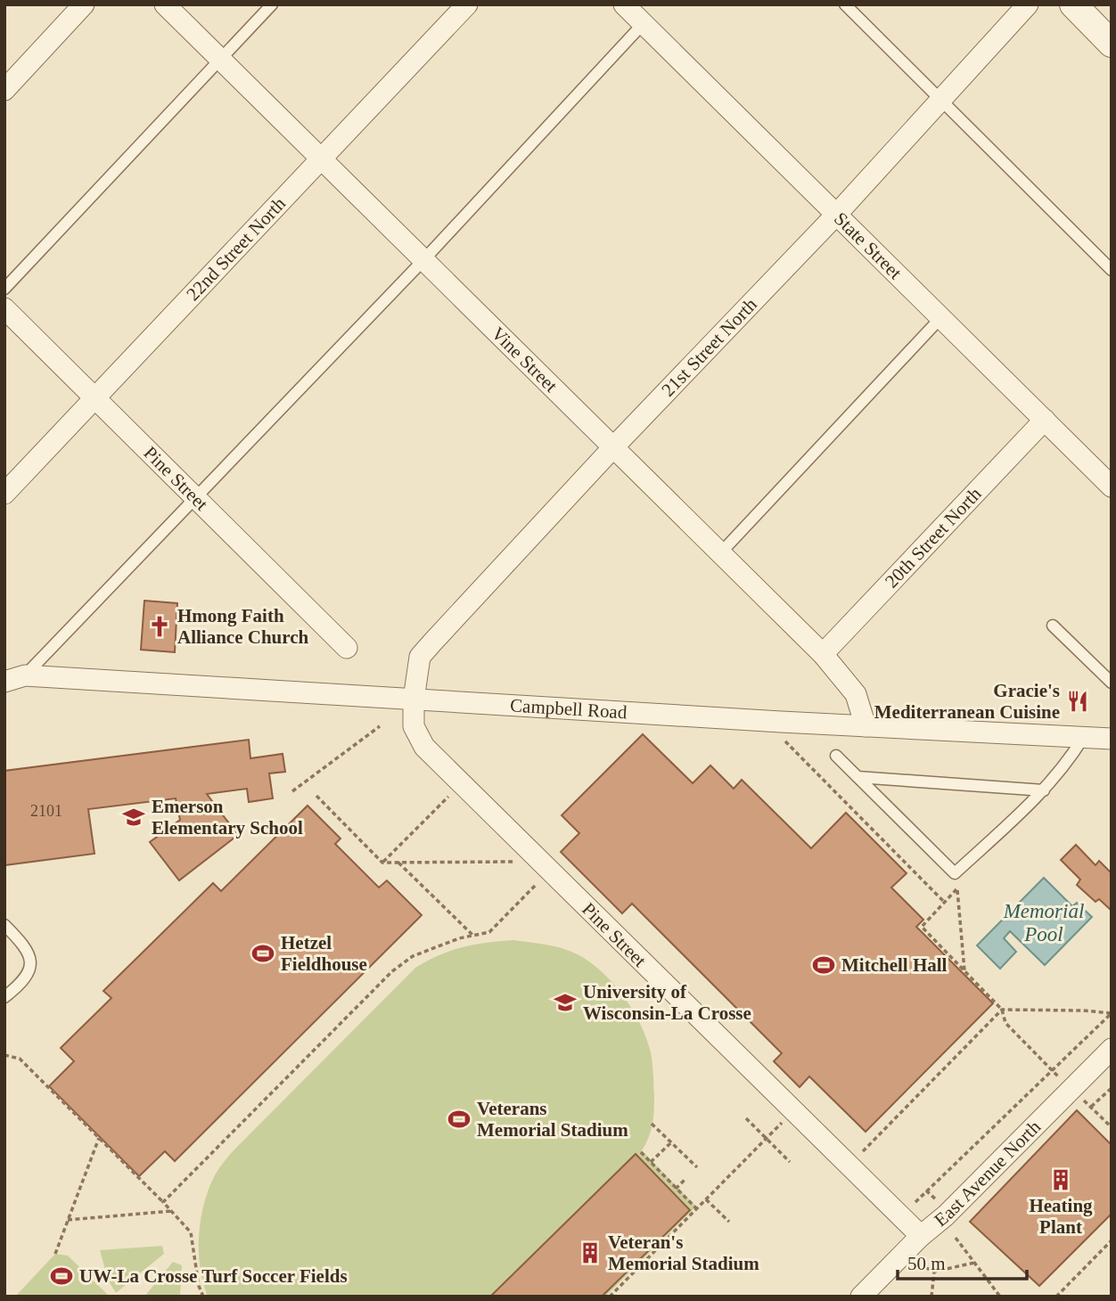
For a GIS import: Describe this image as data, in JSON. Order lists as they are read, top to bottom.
{
  "streets": {
    "street": [
      "State Street",
      "22nd Street North",
      "21st Street North",
      "Vine Street",
      "Pine Street",
      "20th Street North",
      "Campbell Road",
      "East Avenue North"
    ]
  },
  "crossings": [
    ["State Street", "21st Street North"],
    ["State Street", "20th Street North"],
    ["22nd Street North", "Vine Street"],
    ["22nd Street North", "Pine Street"],
    ["21st Street North", "Vine Street"],
    ["21st Street North", "Pine Street"],
    ["21st Street North", "Campbell Road"],
    ["Vine Street", "20th Street North"],
    ["Vine Street", "Campbell Road"],
    ["Pine Street", "Campbell Road"],
    ["Pine Street", "East Avenue North"]
  ],
  "water": ["Memorial Pool"],
  "places": {
    "church": ["Hmong Faith Alliance Church"],
    "restaurant": ["Gracie's Mediterranean Cuisine"],
    "school or university": ["Emerson Elementary School", "University of Wisconsin-La Crosse"],
    "sports": [
      "Hetzel Fieldhouse",
      "Mitchell Hall",
      "Veterans Memorial Stadium",
      "UW-La Crosse Turf Soccer Fields"
    ],
    "building": ["Heating Plant", "Veteran's Memorial Stadium"]
  },
  "house_numbers": ["2101"],
  "scale_bar": "50 m"
}
